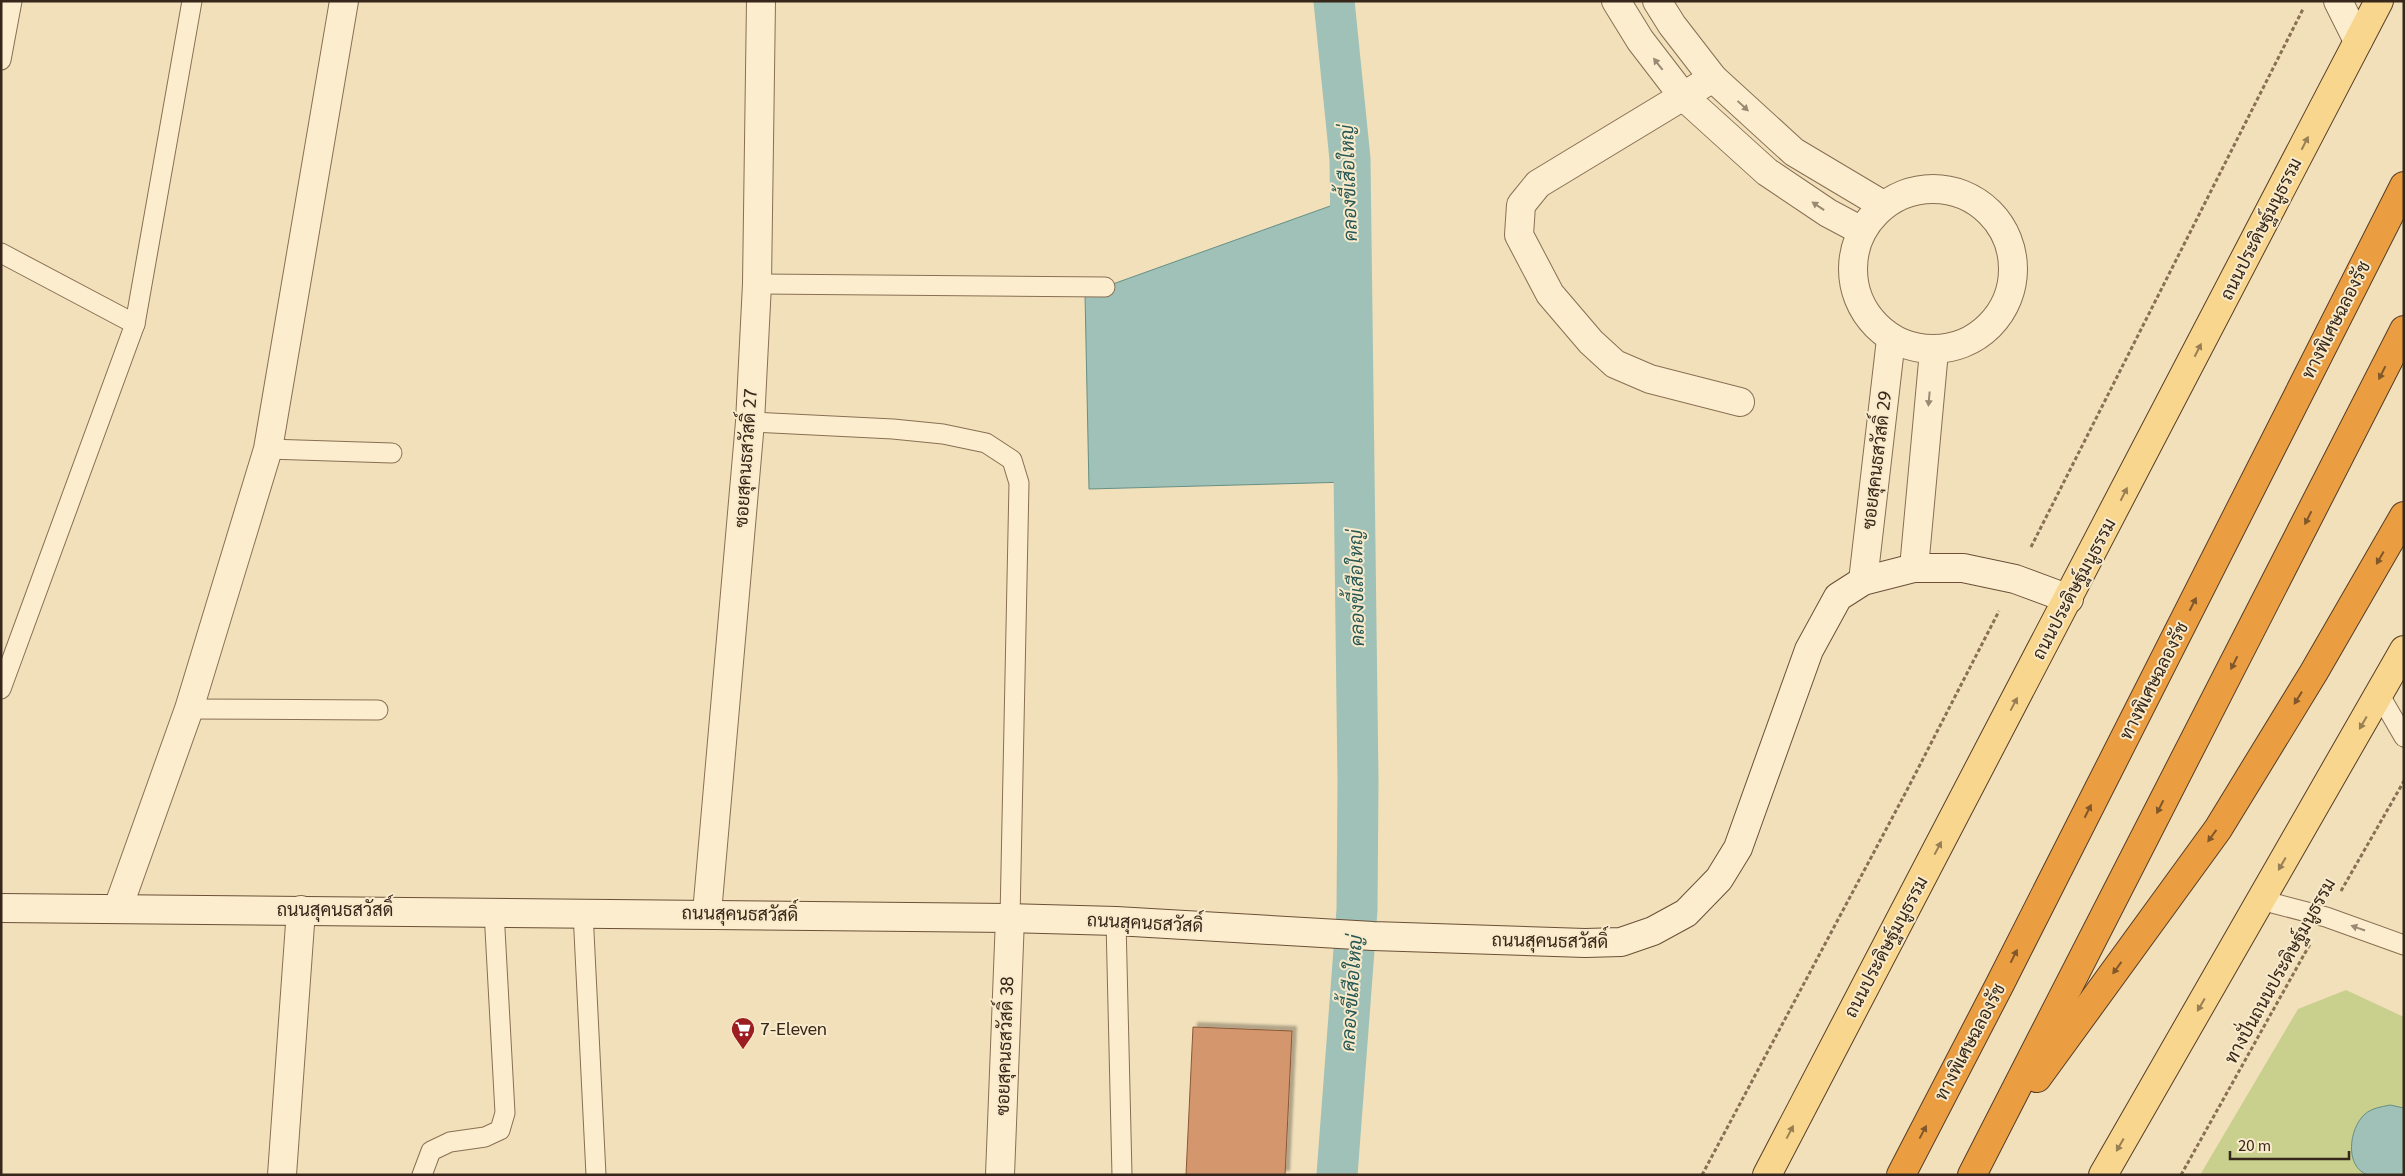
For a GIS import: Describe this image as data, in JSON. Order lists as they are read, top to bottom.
{
  "streets": {
    "highway": ["ทางพิเศษฉลองรัช"],
    "main road": ["ถนนประดิษฐ์มนูธรรม"],
    "street": [
      "ซอยสุคนธสวัสดิ์ 27",
      "ซอยสุคนธสวัสดิ์ 29",
      "ถนนสุคนธสวัสดิ์",
      "ซอยสุคนธสวัสดิ์ 38"
    ],
    "path": ["ทางปั่นถนนประดิษฐ์มนูธรรม"]
  },
  "crossings": [
    ["ถนนประดิษฐ์มนูธรรม", "ถนนสุคนธสวัสดิ์"],
    ["ซอยสุคนธสวัสดิ์ 27", "ถนนสุคนธสวัสดิ์"],
    ["ซอยสุคนธสวัสดิ์ 29", "ถนนสุคนธสวัสดิ์"],
    ["ถนนสุคนธสวัสดิ์", "ซอยสุคนธสวัสดิ์ 38"]
  ],
  "one_way": ["ถนนประดิษฐ์มนูธรรม"],
  "water": ["คลองขี้เสือใหญ่"],
  "places": {
    "supermarket": ["7-Eleven"]
  },
  "scale_bar": "20 m"
}
